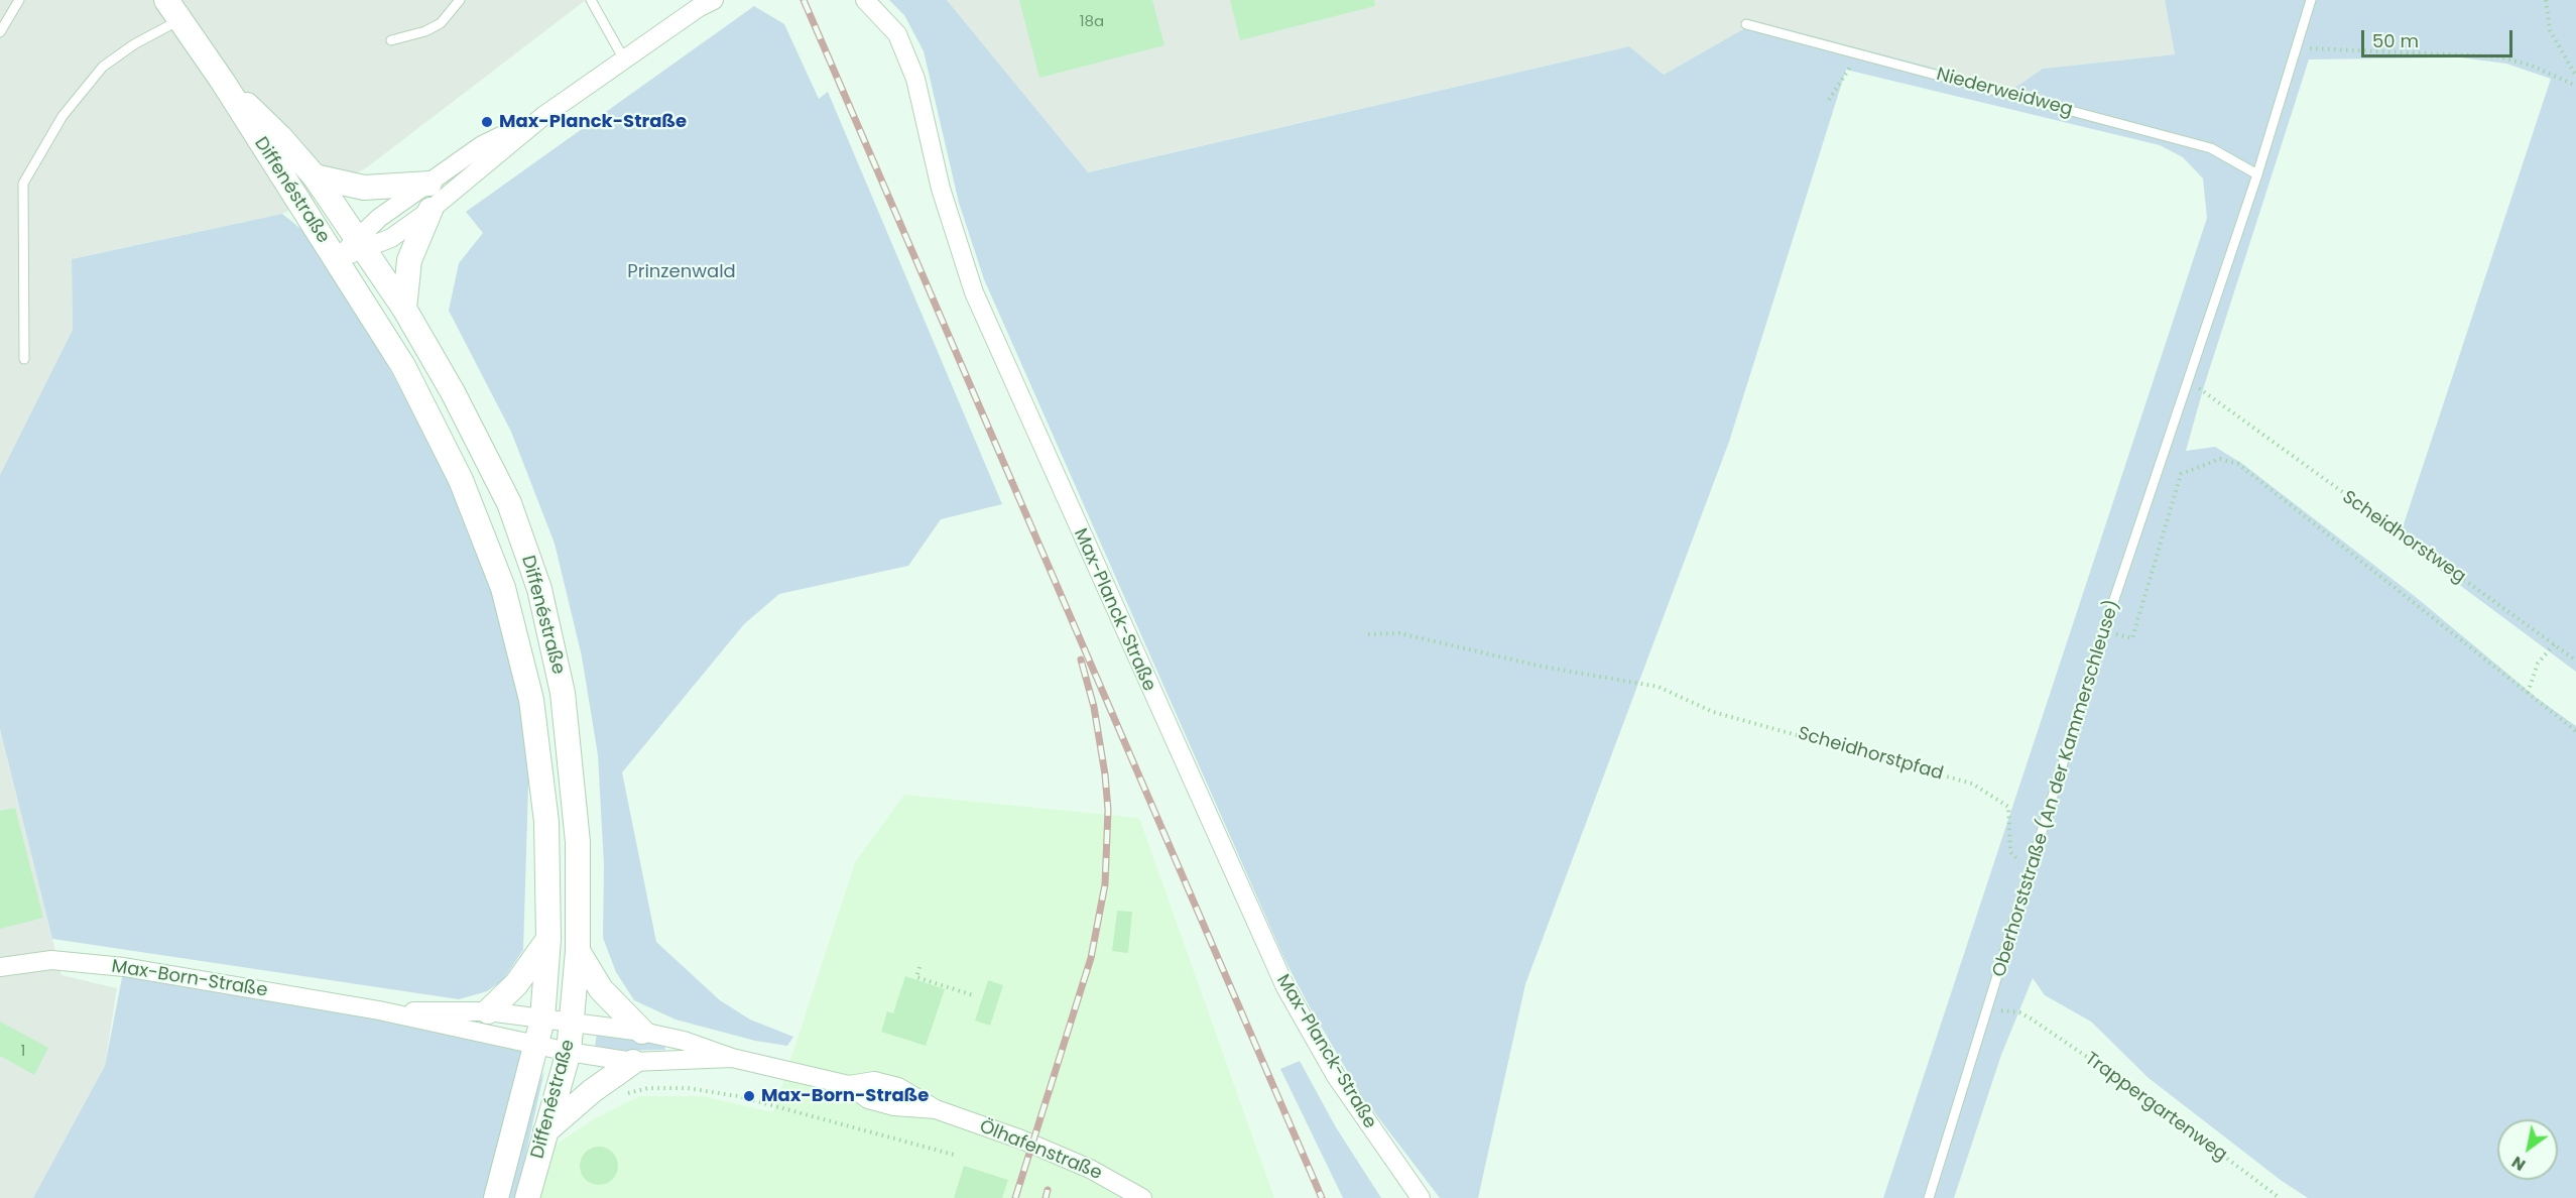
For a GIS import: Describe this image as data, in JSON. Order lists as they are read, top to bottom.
{
  "streets": {
    "main road": ["Diffenéstraße"],
    "street": ["Max-Planck-Straße", "Max-Born-Straße", "Ölhafenstraße"],
    "lane": ["Niederweidweg", "Oberhorststraße (An der Kammerschleuse)"],
    "path": ["Scheidhorstweg", "Scheidhorstpfad", "Trappergartenweg"]
  },
  "crossings": [
    ["Niederweidweg", "Oberhorststraße (An der Kammerschleuse)"],
    ["Diffenéstraße", "Max-Born-Straße"],
    ["Diffenéstraße", "Ölhafenstraße"],
    ["Scheidhorstweg", "Oberhorststraße (An der Kammerschleuse)"],
    ["Scheidhorstpfad", "Oberhorststraße (An der Kammerschleuse)"],
    ["Oberhorststraße (An der Kammerschleuse)", "Trappergartenweg"],
    ["Max-Born-Straße", "Ölhafenstraße"]
  ],
  "parks": ["Prinzenwald"],
  "places": ["Max-Planck-Straße", "Max-Born-Straße"],
  "house_numbers": ["18a", "1"],
  "scale_bar": "50 m",
  "north": "bottom left"
}
